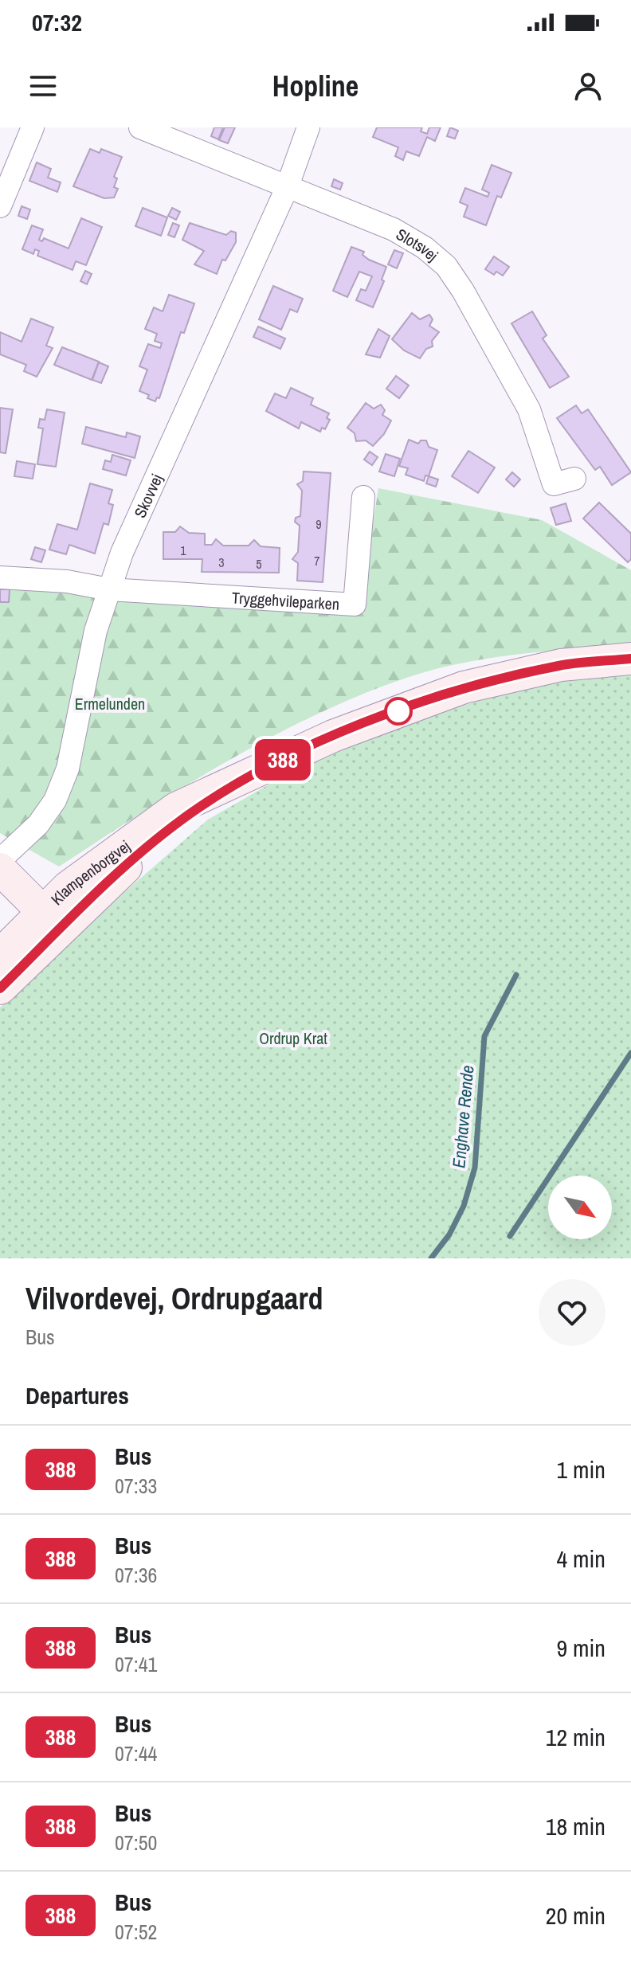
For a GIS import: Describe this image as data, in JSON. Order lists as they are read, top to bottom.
{
  "streets": {
    "street": [
      "Slotsvej",
      "Skovvej",
      "Tryggehvileparken",
      "Klampenborgvej"
    ]
  },
  "crossings": [
    ["Slotsvej", "Skovvej"],
    ["Skovvej", "Tryggehvileparken"]
  ],
  "water": ["Enghave Rende"],
  "parks": ["Ermelunden", "Ordrup Krat"],
  "lines": ["bus line 388"],
  "house_numbers": [
    "9",
    "1",
    "7",
    "3",
    "5"
  ],
  "north": "bottom right",
  "page": {
    "status": "07:32",
    "header": "Hopline",
    "on_map": "388",
    "heading": [
      ["Vilvordevej, Ordrupgaard", "Bus"],
      "Departures"
    ],
    "list": [
      {
        "mark": "388",
        "name": "Bus",
        "note": "07:33",
        "value": "1 min"
      },
      {
        "mark": "388",
        "name": "Bus",
        "note": "07:36",
        "value": "4 min"
      },
      {
        "mark": "388",
        "name": "Bus",
        "note": "07:41",
        "value": "9 min"
      },
      {
        "mark": "388",
        "name": "Bus",
        "note": "07:44",
        "value": "12 min"
      },
      {
        "mark": "388",
        "name": "Bus",
        "note": "07:50",
        "value": "18 min"
      },
      {
        "mark": "388",
        "name": "Bus",
        "note": "07:52",
        "value": "20 min"
      }
    ]
  }
}
